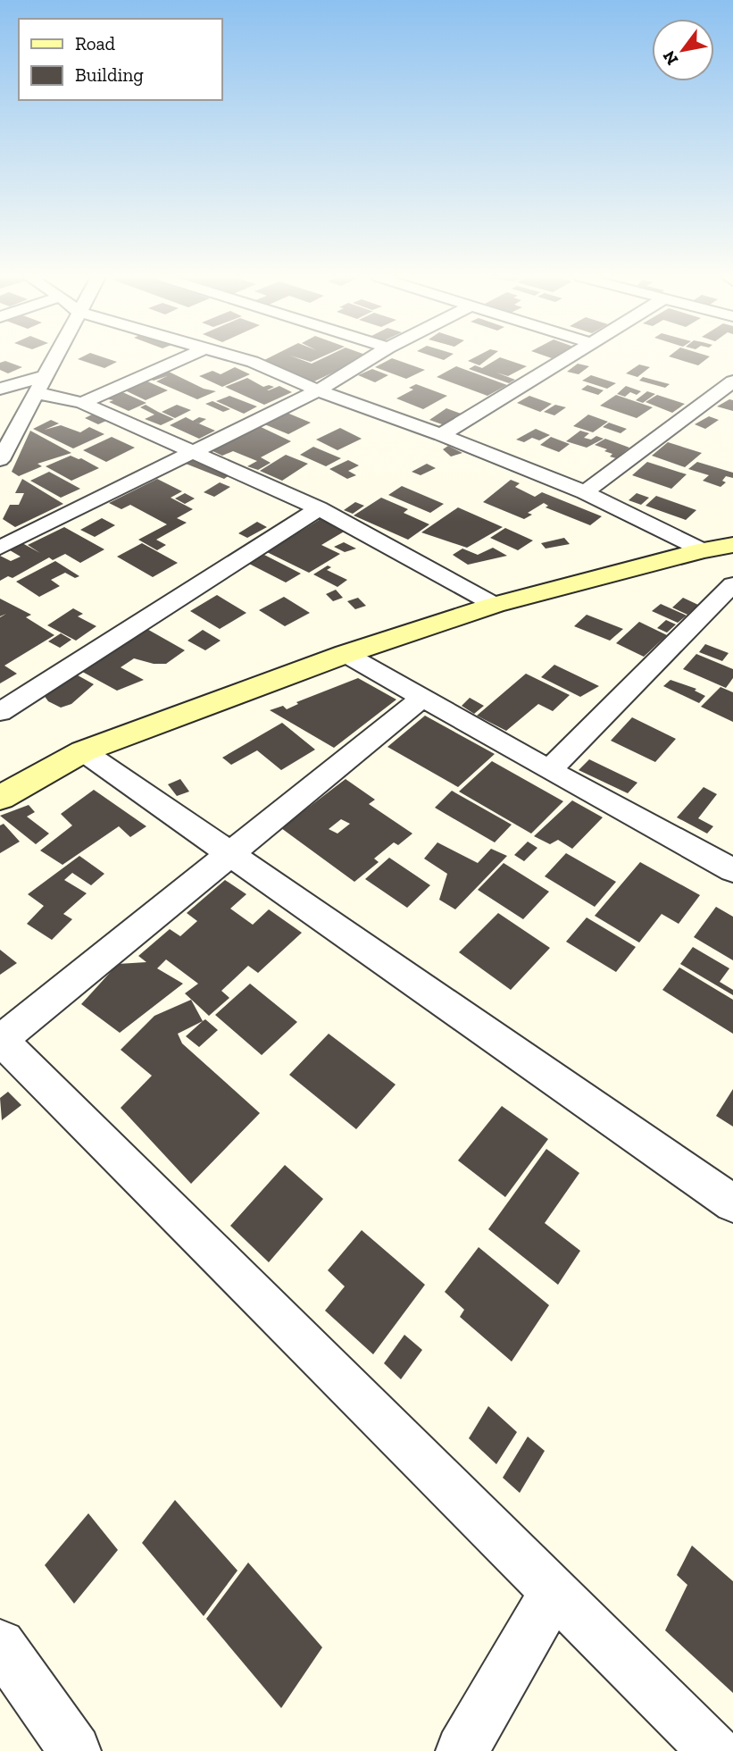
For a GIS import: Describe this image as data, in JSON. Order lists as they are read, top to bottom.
{
  "legend": ["Road", "Building"],
  "north": "bottom left"
}
